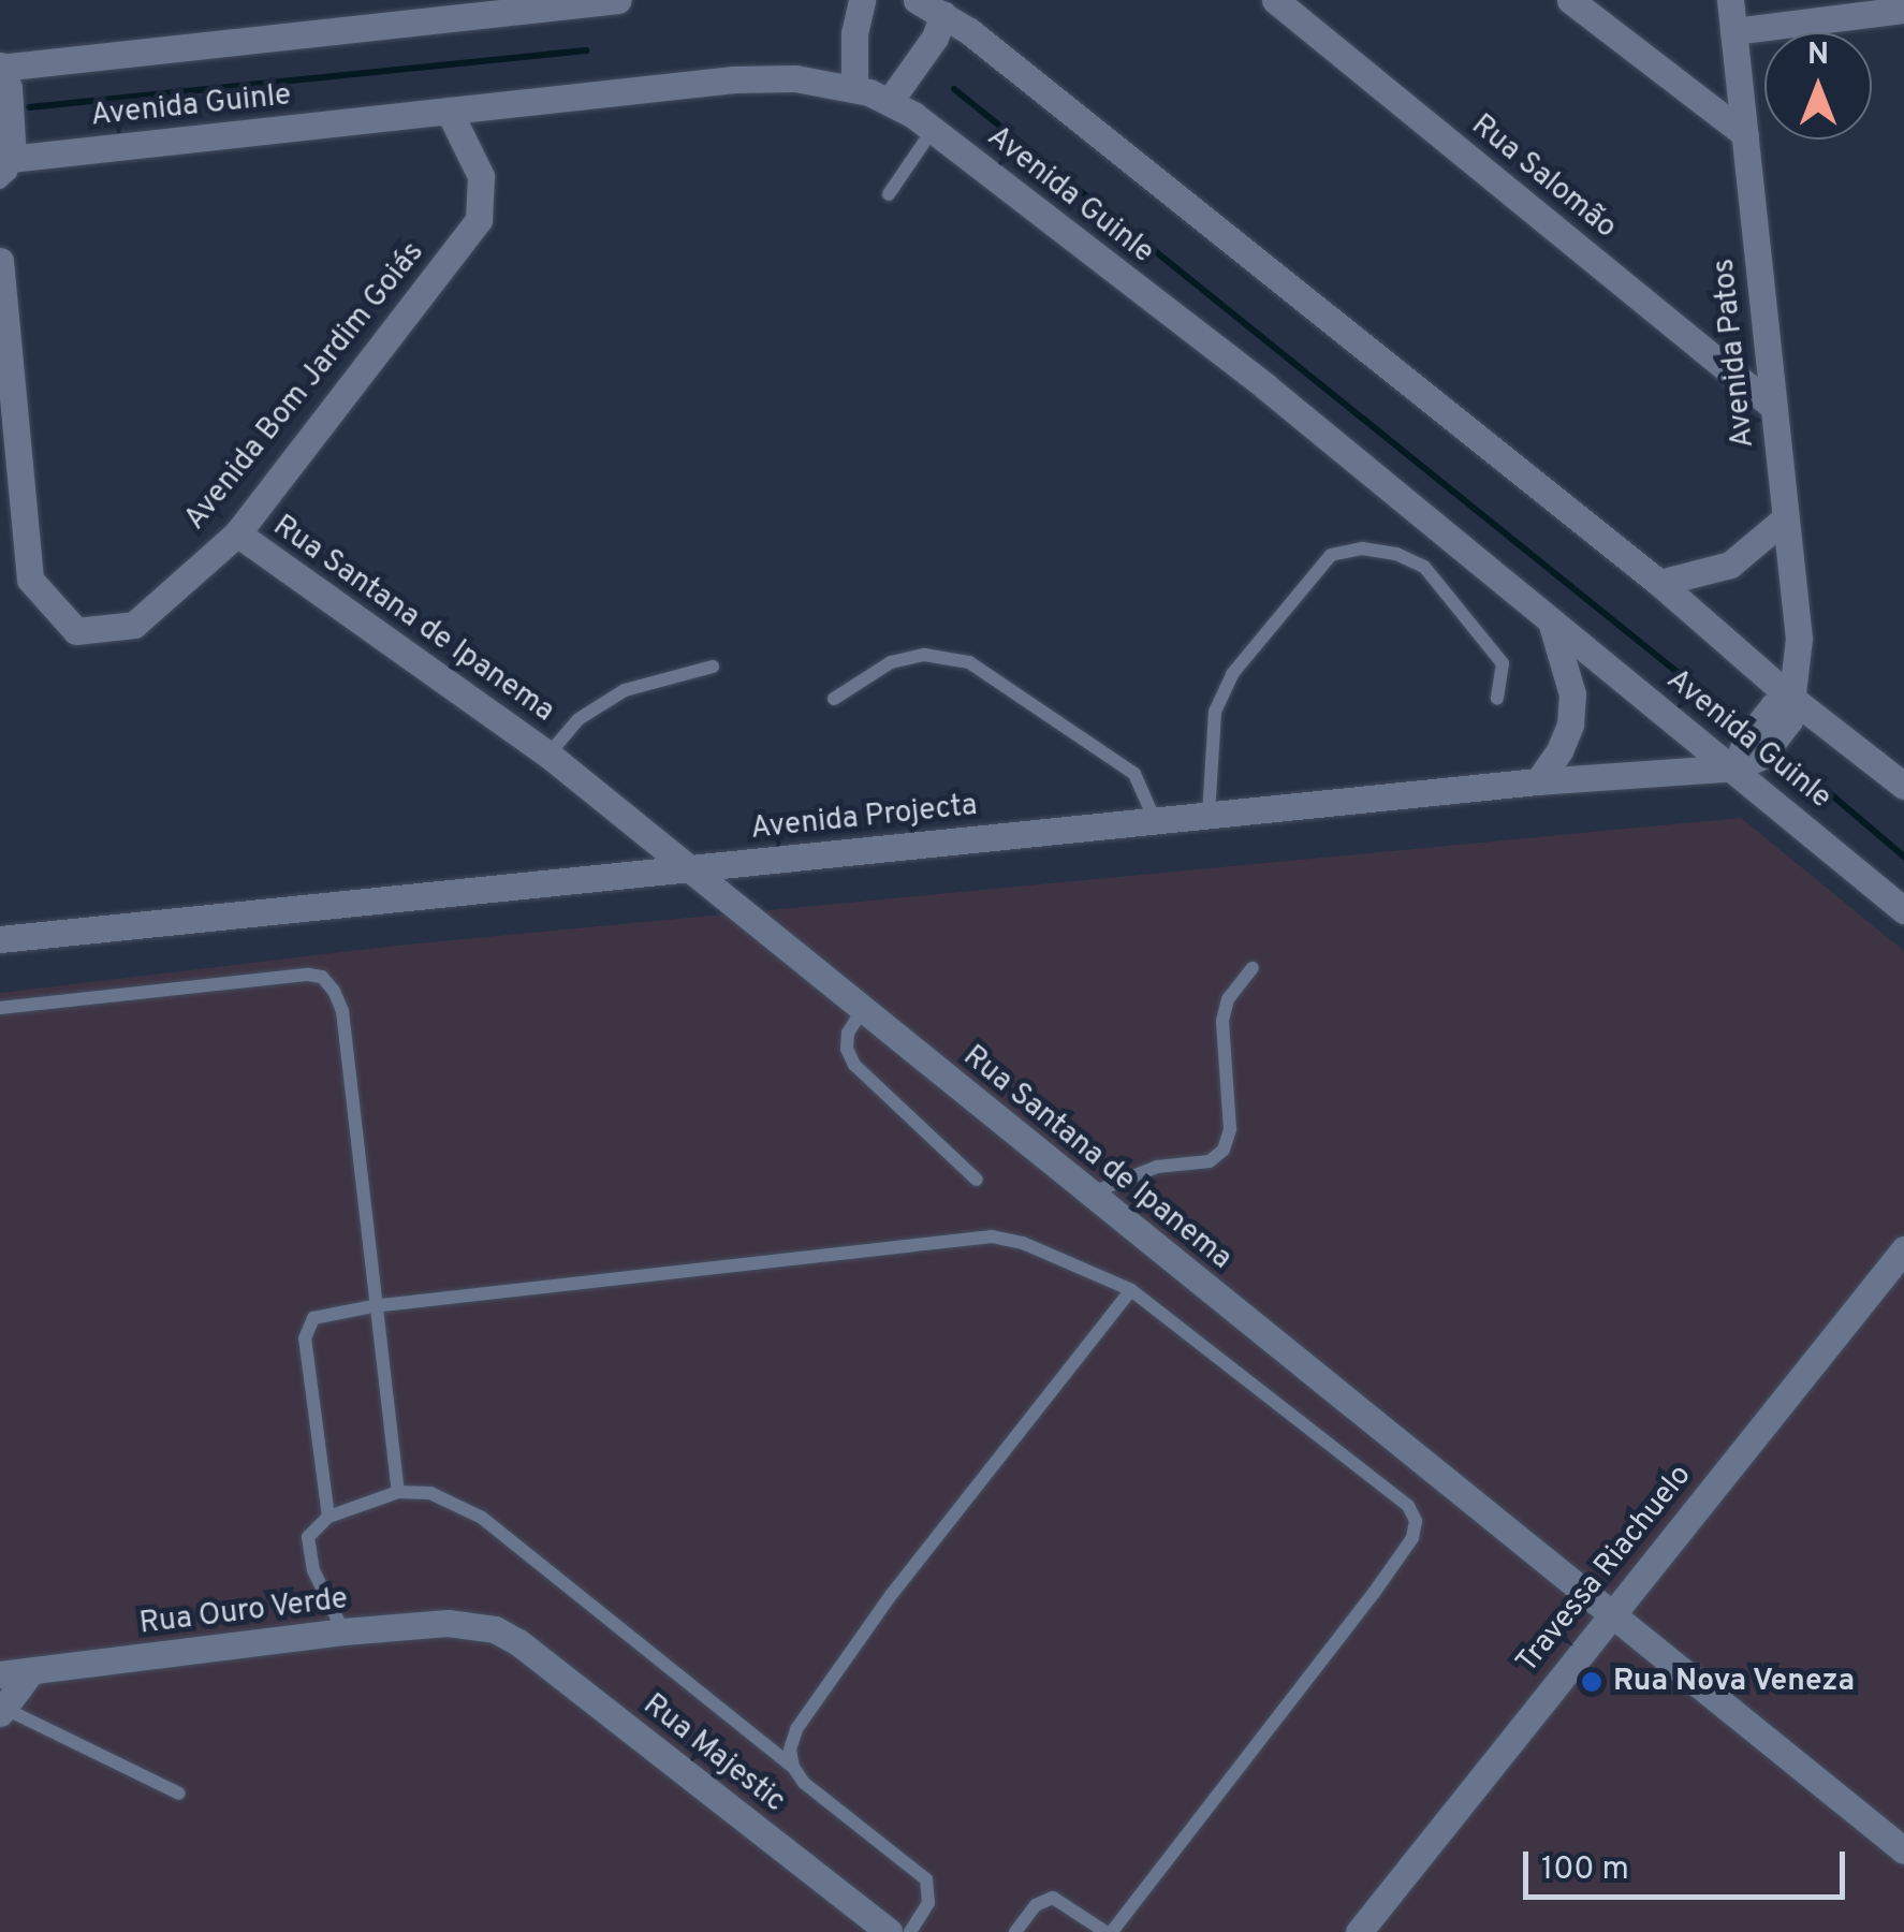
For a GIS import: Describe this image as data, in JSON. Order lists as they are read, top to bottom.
{
  "streets": {
    "street": [
      "Avenida Guinle",
      "Rua Salomão",
      "Avenida Patos",
      "Avenida Bom Jardim Goiás",
      "Rua Santana de Ipanema",
      "Avenida Projecta",
      "Travessa Riachuelo",
      "Rua Ouro Verde",
      "Rua Majestic"
    ]
  },
  "crossings": [
    ["Avenida Guinle", "Avenida Patos"],
    ["Avenida Guinle", "Avenida Bom Jardim Goiás"],
    ["Avenida Guinle", "Avenida Projecta"],
    ["Rua Salomão", "Avenida Patos"],
    ["Avenida Bom Jardim Goiás", "Rua Santana de Ipanema"],
    ["Rua Santana de Ipanema", "Avenida Projecta"],
    ["Rua Santana de Ipanema", "Travessa Riachuelo"],
    ["Rua Ouro Verde", "Rua Majestic"]
  ],
  "places": ["Rua Nova Veneza"],
  "scale_bar": "100 m",
  "north": "top"
}
